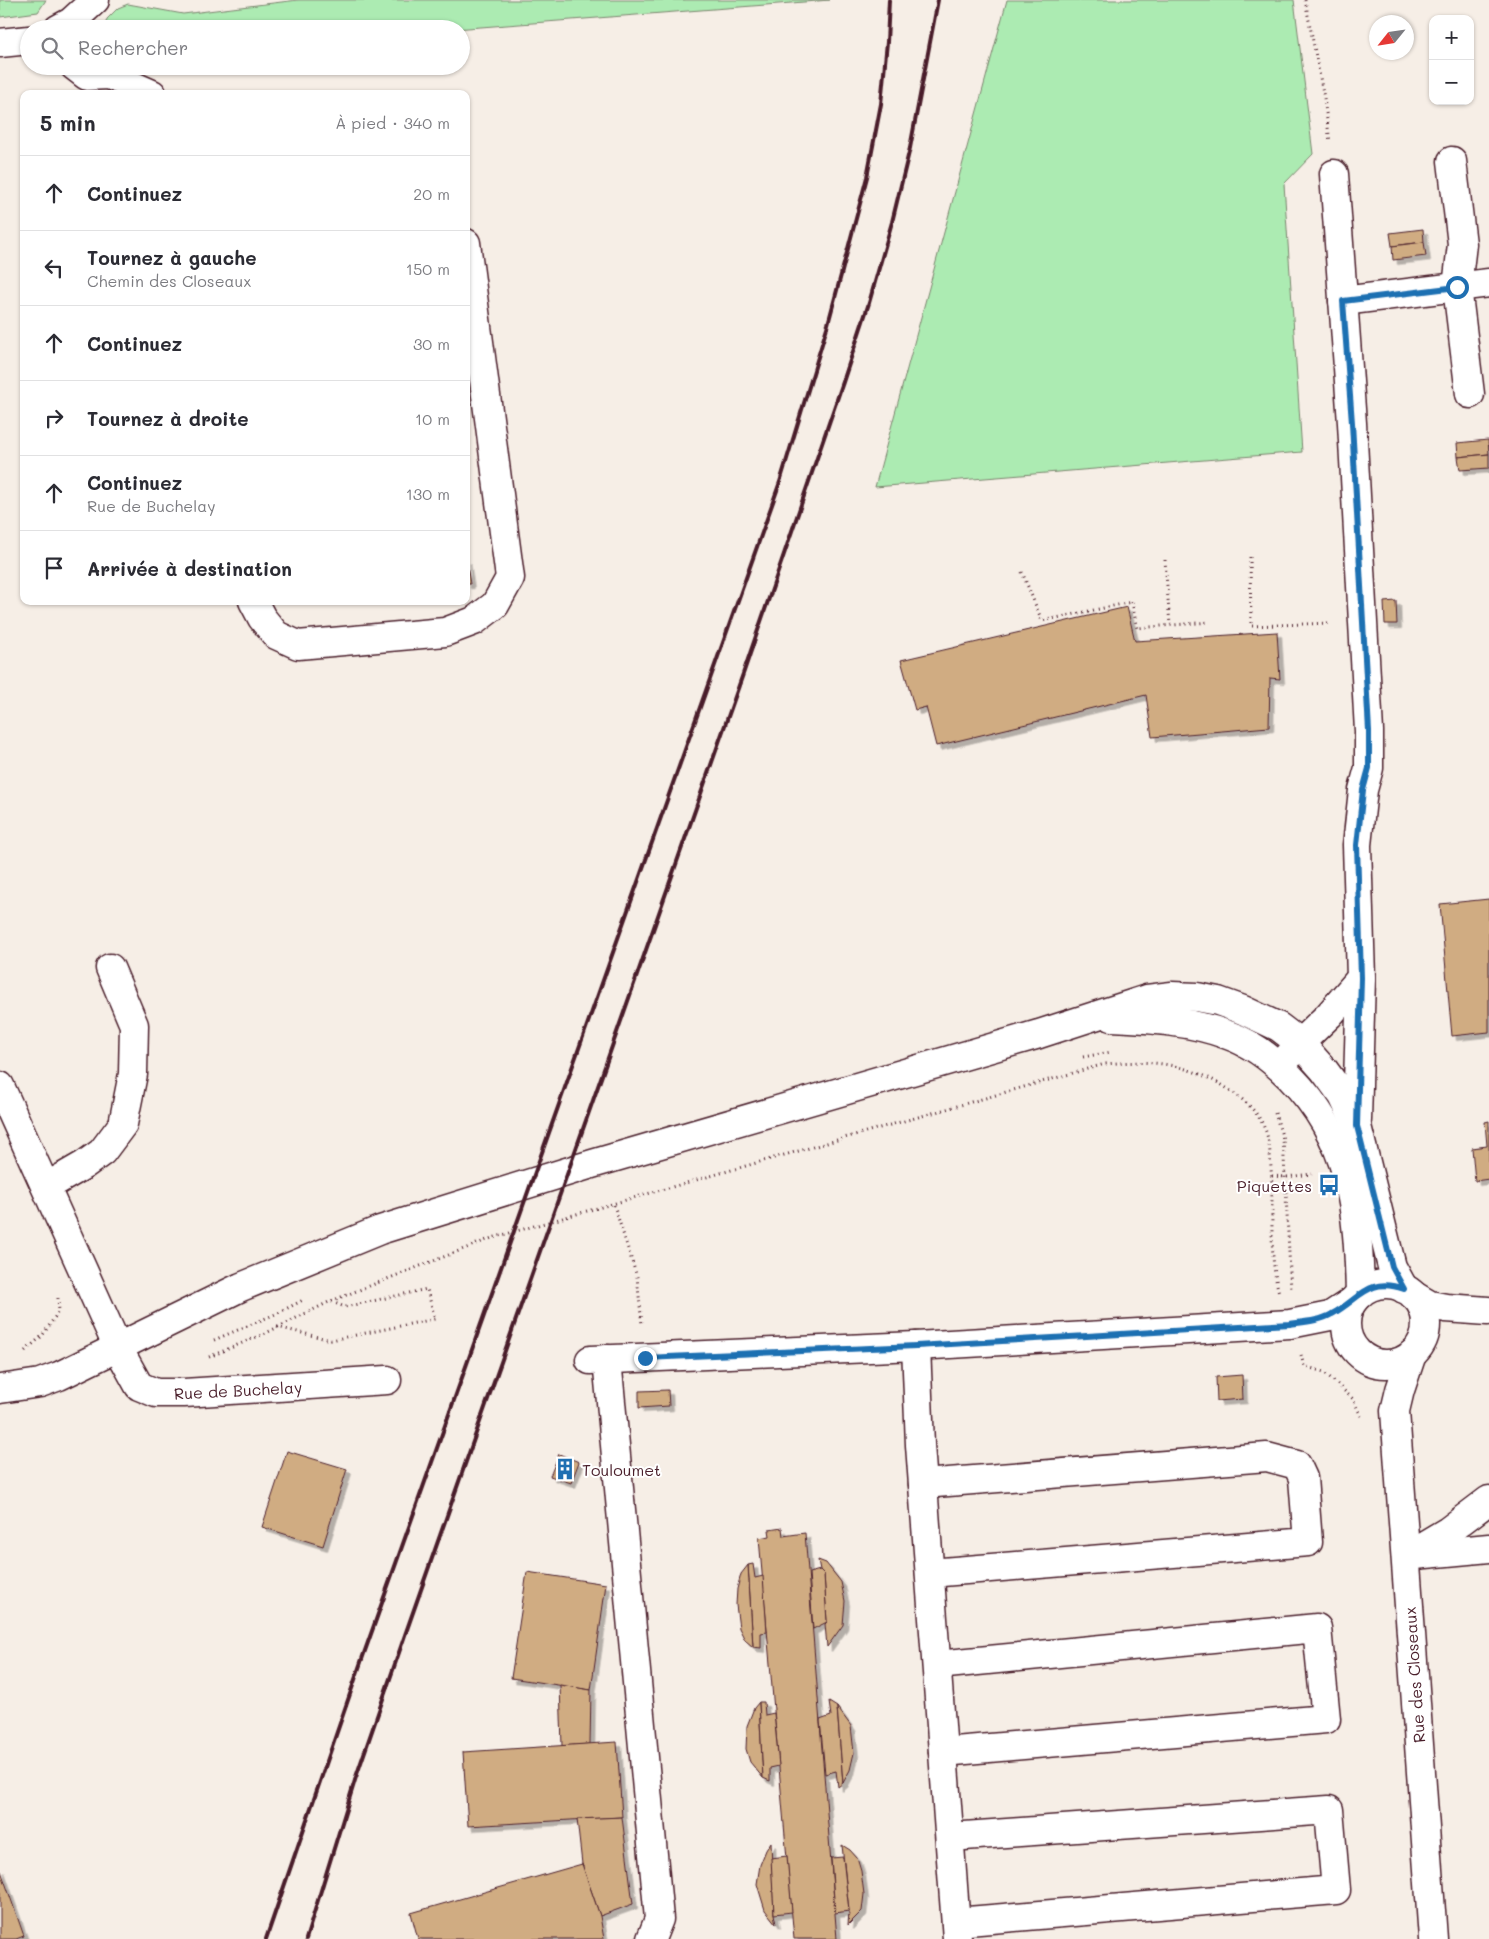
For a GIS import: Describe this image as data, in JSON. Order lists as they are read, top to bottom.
{
  "streets": {
    "street": ["Rue de Buchelay", "Rue des Closeaux"]
  },
  "places": {
    "bus stop": ["Piquettes"],
    "building": ["Touloumet"]
  },
  "north": "bottom left",
  "page": {
    "map_buttons": ["+", "−"],
    "search": "Rechercher",
    "heading": ["5 min", "À pied · 340 m"],
    "list": [
      ["Continuez", "20 m"],
      ["Tournez à gauche", "Chemin des Closeaux", "150 m"],
      ["Continuez", "30 m"],
      ["Tournez à droite", "10 m"],
      ["Continuez", "Rue de Buchelay", "130 m"],
      "Arrivée à destination"
    ]
  }
}
